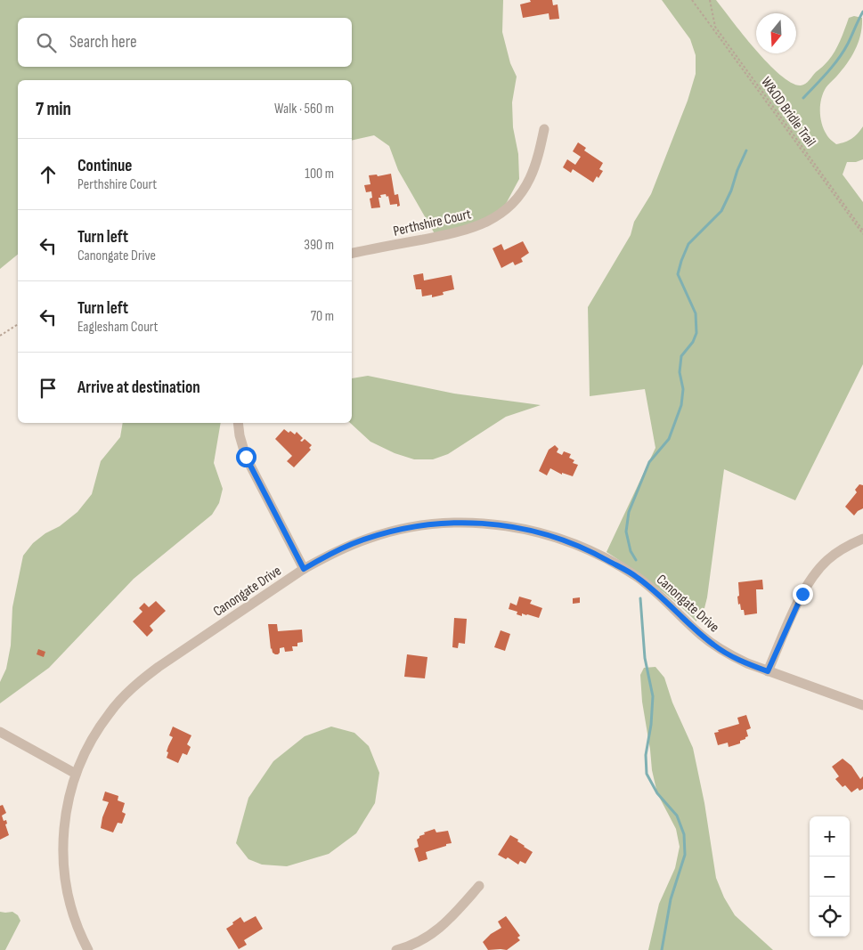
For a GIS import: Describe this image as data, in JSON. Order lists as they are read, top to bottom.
{
  "streets": {
    "street": ["Perthshire Court", "Canongate Drive"],
    "path": ["W&OD Bridle Trail"]
  },
  "north": "bottom",
  "page": {
    "search": "Search here",
    "heading": ["7 min", "Walk · 560 m"],
    "list": [
      ["Continue", "Perthshire Court", "100 m"],
      ["Turn left", "Canongate Drive", "390 m"],
      ["Turn left", "Eaglesham Court", "70 m"],
      "Arrive at destination"
    ],
    "map_buttons": ["+", "−"]
  }
}
